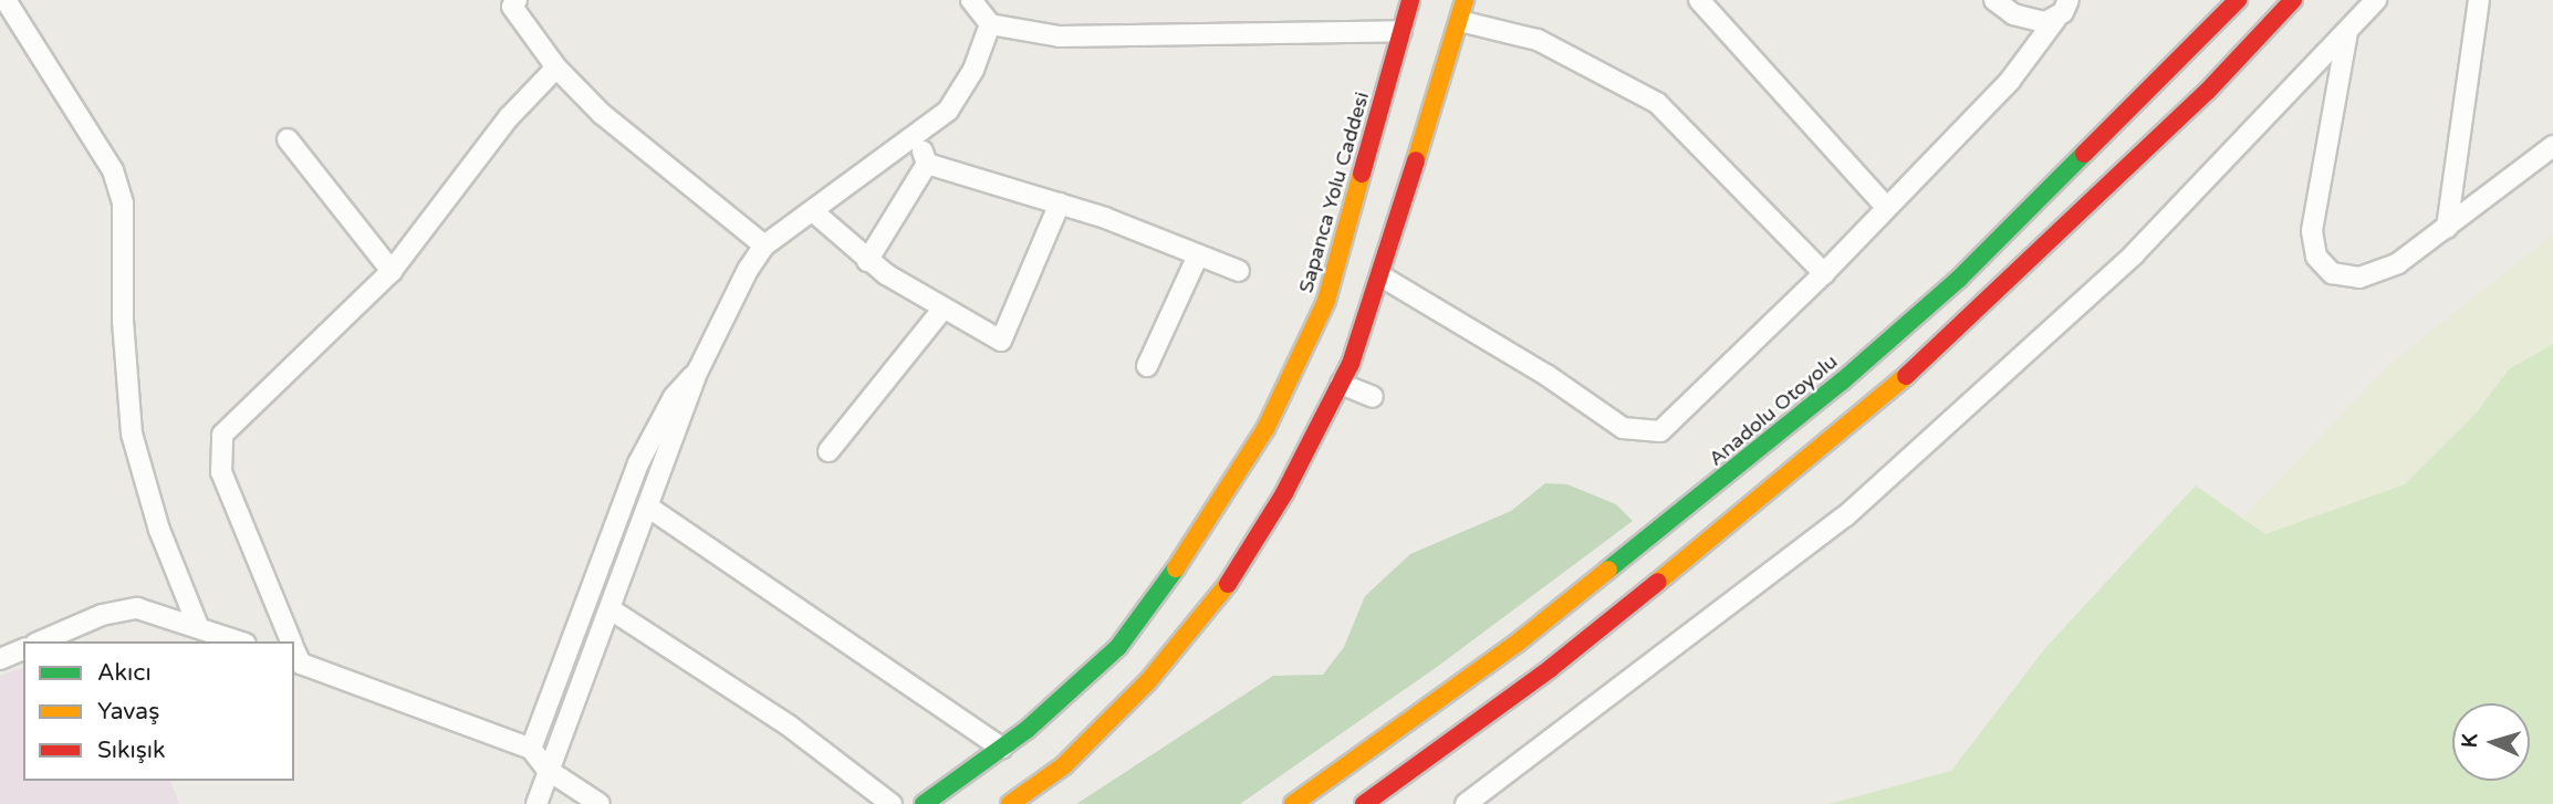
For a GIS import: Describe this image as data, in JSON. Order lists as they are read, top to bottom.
{
  "streets": {
    "highway": ["Sapanca Yolu Caddesi", "Anadolu Otoyolu"]
  },
  "legend": ["Akıcı", "Yavaş", "Sıkışık"],
  "north": "left"
}
